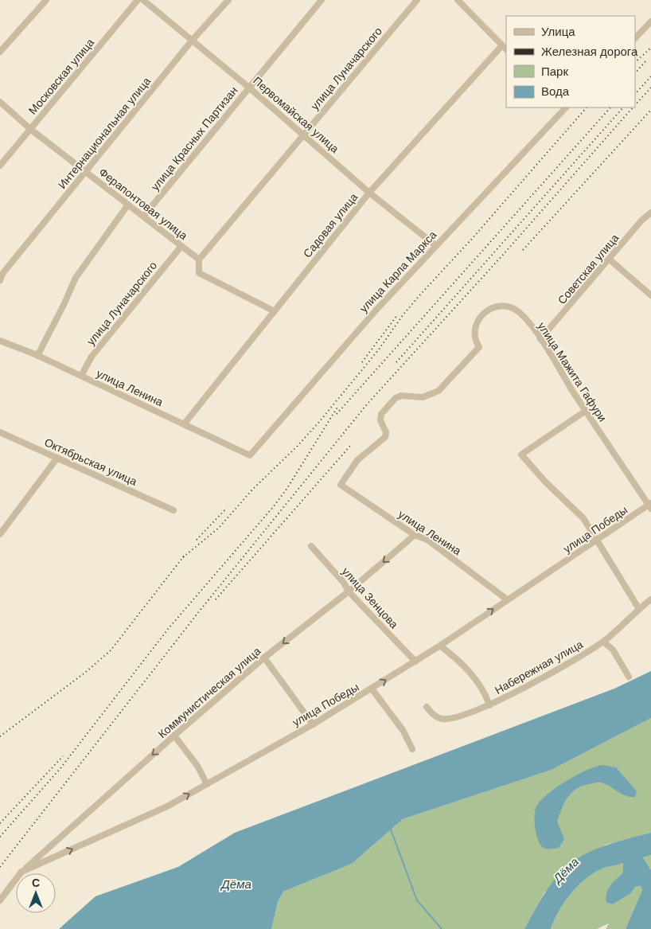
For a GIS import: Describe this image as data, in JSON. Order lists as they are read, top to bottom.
{
  "streets": {
    "street": [
      "улица Луначарского",
      "Московская улица",
      "Первомайская улица",
      "Интернациональная улица",
      "улица Красных Партизан",
      "Ферапонтовая улица",
      "Садовая улица",
      "Советская улица",
      "улица Карла Маркса",
      "улица Мажита Гафури",
      "улица Ленина",
      "Октябрьская улица",
      "улица Победы",
      "улица Зенцова",
      "Набережная улица",
      "Коммунистическая улица"
    ]
  },
  "crossings": [
    ["улица Луначарского", "Первомайская улица"],
    ["улица Луначарского", "Ферапонтовая улица"],
    ["улица Луначарского", "улица Ленина"],
    ["Московская улица", "Ферапонтовая улица"],
    ["Первомайская улица", "Интернациональная улица"],
    ["Первомайская улица", "улица Красных Партизан"],
    ["Первомайская улица", "Садовая улица"],
    ["Первомайская улица", "улица Карла Маркса"],
    ["Интернациональная улица", "Ферапонтовая улица"],
    ["улица Красных Партизан", "Ферапонтовая улица"],
    ["Садовая улица", "улица Ленина"],
    ["Советская улица", "улица Мажита Гафури"],
    ["улица Карла Маркса", "улица Ленина"],
    ["улица Мажита Гафури", "улица Ленина"],
    ["улица Мажита Гафури", "улица Победы"],
    ["улица Ленина", "улица Победы"],
    ["улица Ленина", "Коммунистическая улица"],
    ["улица Победы", "улица Зенцова"],
    ["улица Победы", "Коммунистическая улица"],
    ["улица Зенцова", "Коммунистическая улица"]
  ],
  "one_way": ["улица Победы", "Коммунистическая улица"],
  "water": ["Дёма"],
  "legend": [
    "Улица",
    "Железная дорога",
    "Парк",
    "Вода"
  ],
  "north": "top"
}
